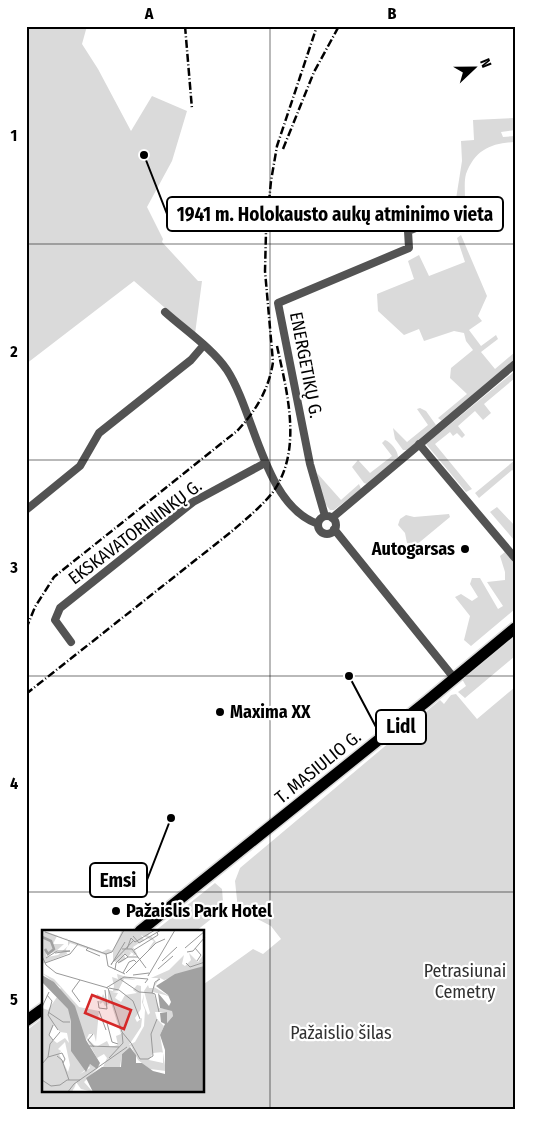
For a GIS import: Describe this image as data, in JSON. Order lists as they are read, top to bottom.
{
  "streets": {
    "main road": ["T. MASIULIO G."],
    "street": ["ENERGETIKŲ G.", "EKSKAVATORININKŲ G."]
  },
  "parks": ["Petrasiunai Cemetry", "Pažaislio šilas"],
  "places": [
    "1941 m. Holokausto aukų atminimo vieta",
    "Autogarsas",
    "Lidl",
    "Maxima XX",
    "Emsi",
    "Pažaislis Park Hotel"
  ],
  "north": "right",
  "grid": {
    "columns": ["A", "B"],
    "rows": [
      "1",
      "2",
      "3",
      "4",
      "5"
    ]
  }
}
